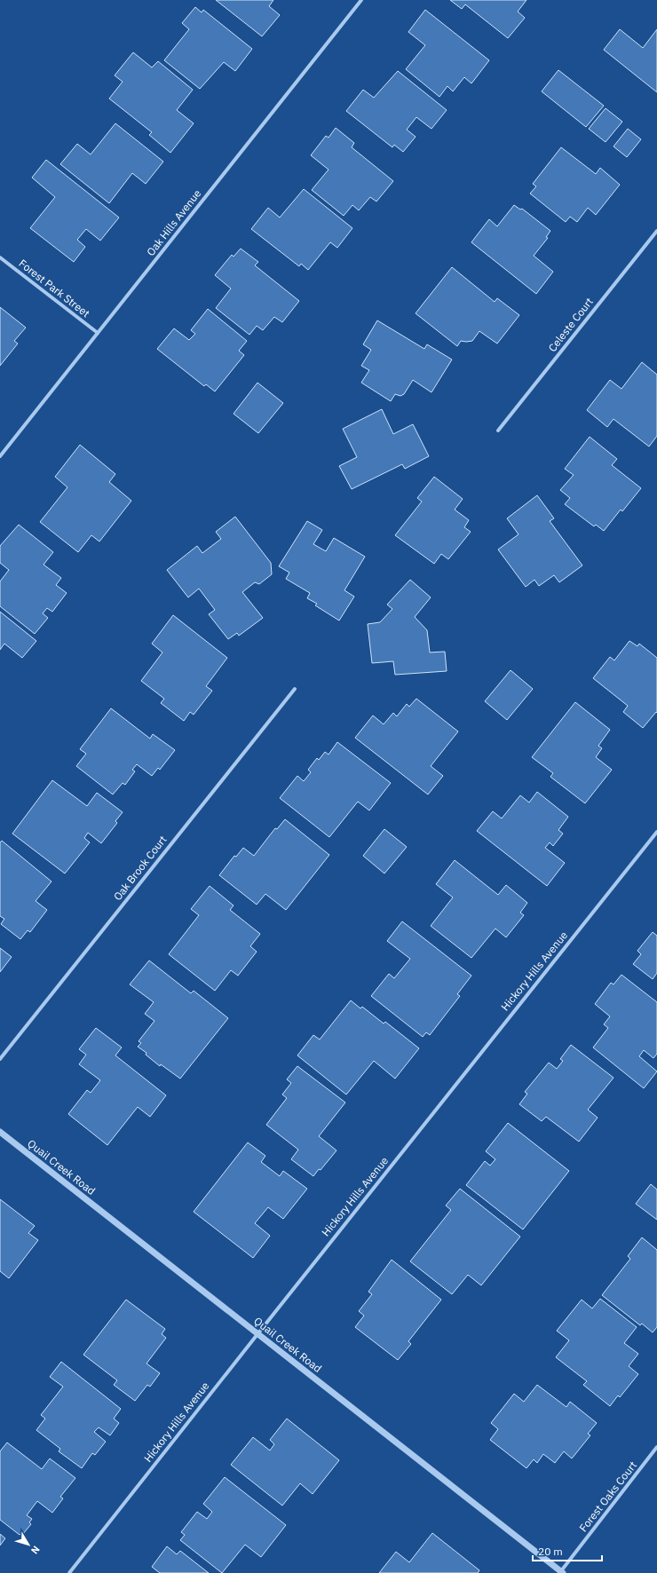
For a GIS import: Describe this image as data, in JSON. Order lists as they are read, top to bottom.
{
  "streets": {
    "street": [
      "Oak Hills Avenue",
      "Forest Park Street",
      "Celeste Court",
      "Oak Brook Court",
      "Hickory Hills Avenue",
      "Quail Creek Road",
      "Forest Oaks Court"
    ]
  },
  "crossings": [
    ["Oak Hills Avenue", "Forest Park Street"],
    ["Hickory Hills Avenue", "Quail Creek Road"],
    ["Quail Creek Road", "Forest Oaks Court"]
  ],
  "scale_bar": "20 m",
  "north": "bottom right"
}
